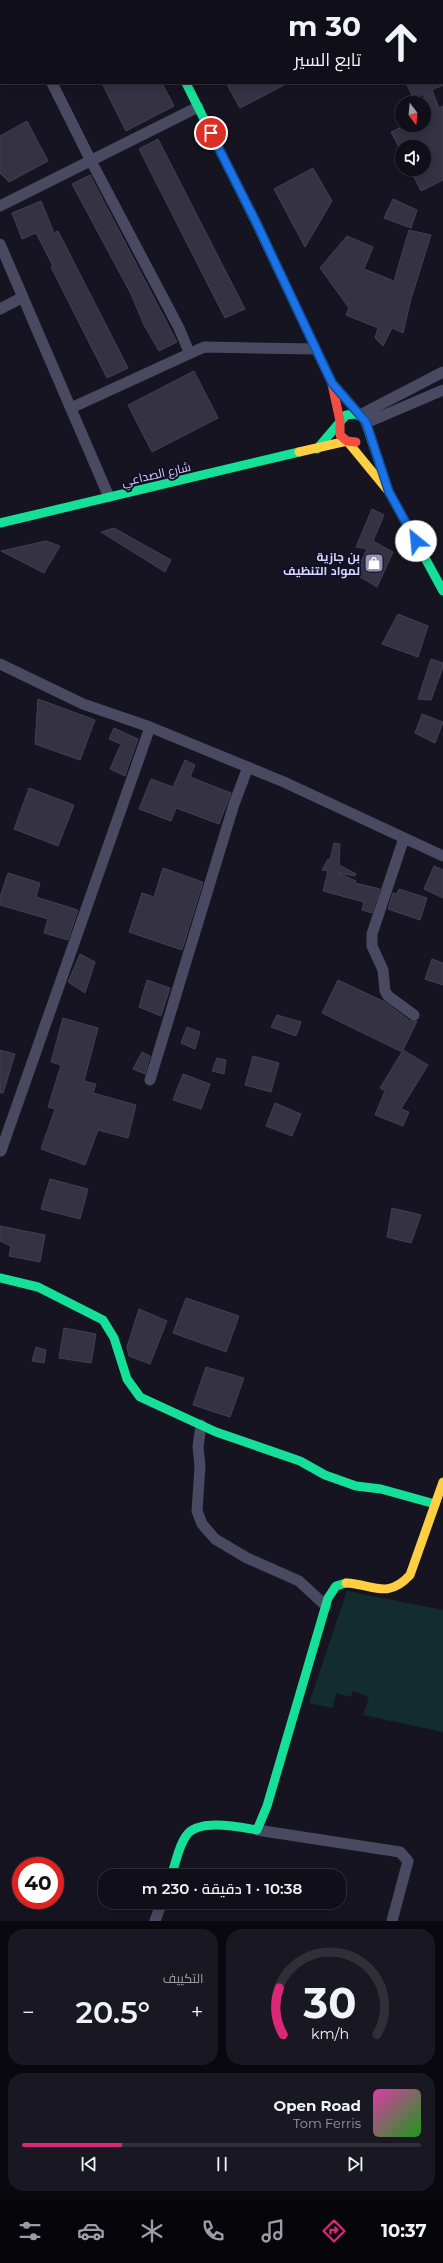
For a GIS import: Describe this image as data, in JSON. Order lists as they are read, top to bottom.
{
  "streets": {
    "street": ["شارع الصداعي"]
  },
  "places": {
    "shop": ["بن جازية لمواد التنظيف"]
  },
  "north": "bottom",
  "page": {
    "turn": ["30 m", "تابع السير"],
    "limit": "40",
    "trip": "10:38 · 1 دقيقة · 230 m",
    "tile": "التكييف",
    "heat": ["−", "20.5°", "+"],
    "song": ["Open Road", "Tom Ferris"],
    "tabs": "10:37",
    "gauge": ["30", "km/h"]
  }
}
